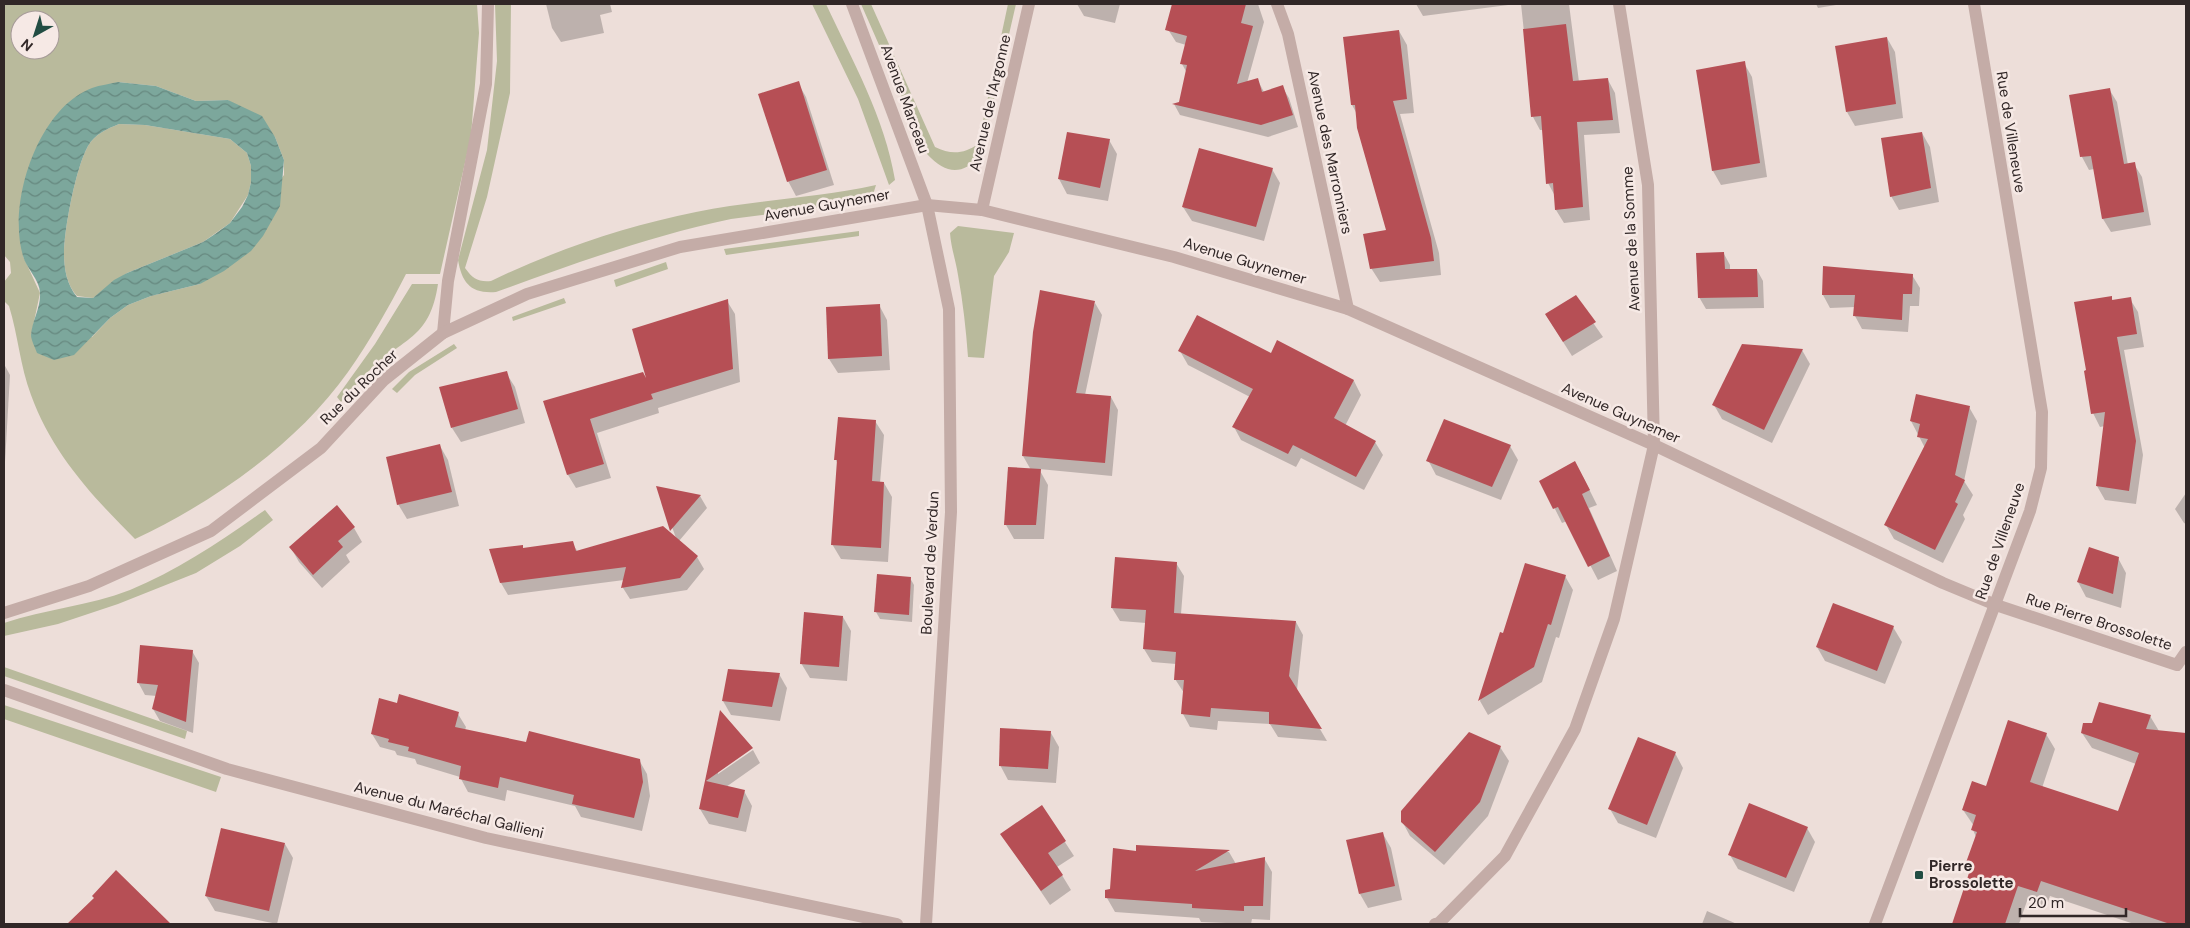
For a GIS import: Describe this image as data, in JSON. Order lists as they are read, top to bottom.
{
  "streets": {
    "street": [
      "Avenue Marceau",
      "Avenue de l'Argonne",
      "Rue de Villeneuve",
      "Avenue des Marronniers",
      "Avenue Guynemer",
      "Avenue de la Somme",
      "Rue du Rocher",
      "Boulevard de Verdun",
      "Rue Pierre Brossolette",
      "Avenue du Maréchal Gallieni"
    ]
  },
  "crossings": [
    ["Avenue Marceau", "Avenue Guynemer"],
    ["Avenue Marceau", "Boulevard de Verdun"],
    ["Avenue de l'Argonne", "Avenue Guynemer"],
    ["Rue de Villeneuve", "Avenue Guynemer"],
    ["Rue de Villeneuve", "Rue Pierre Brossolette"],
    ["Avenue des Marronniers", "Avenue Guynemer"],
    ["Avenue Guynemer", "Avenue de la Somme"],
    ["Avenue Guynemer", "Rue du Rocher"],
    ["Avenue Guynemer", "Boulevard de Verdun"],
    ["Avenue Guynemer", "Rue Pierre Brossolette"]
  ],
  "places": {
    "transit": ["Pierre Brossolette"]
  },
  "scale_bar": "20 m",
  "north": "bottom left"
}
